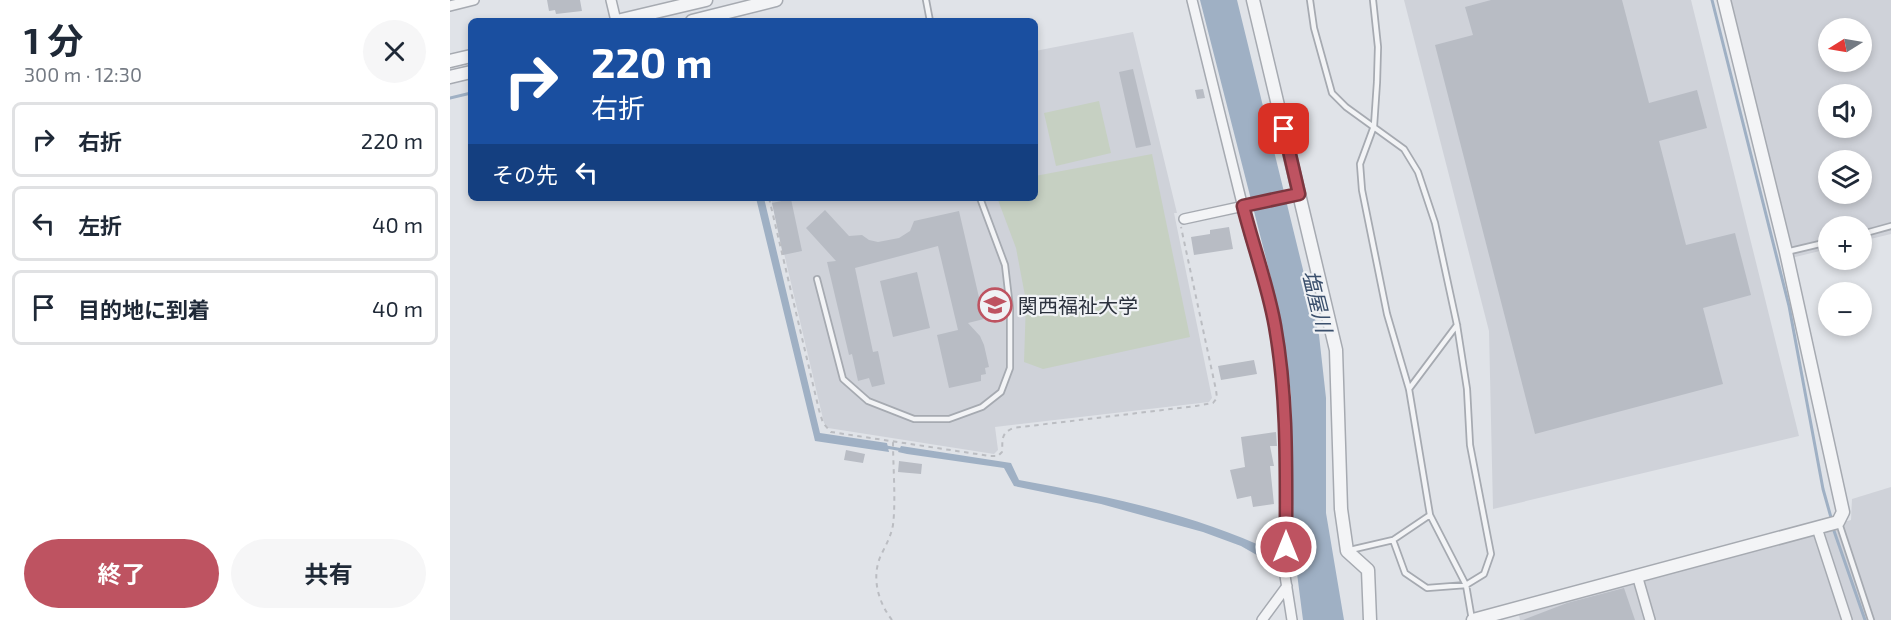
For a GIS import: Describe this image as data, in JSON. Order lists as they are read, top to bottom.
{
  "water": ["塩屋川"],
  "places": {
    "school or university": ["関西福祉大学"]
  },
  "north": "left",
  "page": {
    "heading": ["1 分", "300 m · 12:30"],
    "map_buttons": ["+", "−"],
    "turn": ["220 m", "右折"],
    "list": [
      {
        "name": "右折",
        "value": "220 m"
      },
      {
        "name": "左折",
        "value": "40 m"
      },
      {
        "name": "目的地に到着",
        "value": "40 m"
      }
    ],
    "then": "その先",
    "buttons": ["終了", "共有"]
  }
}
